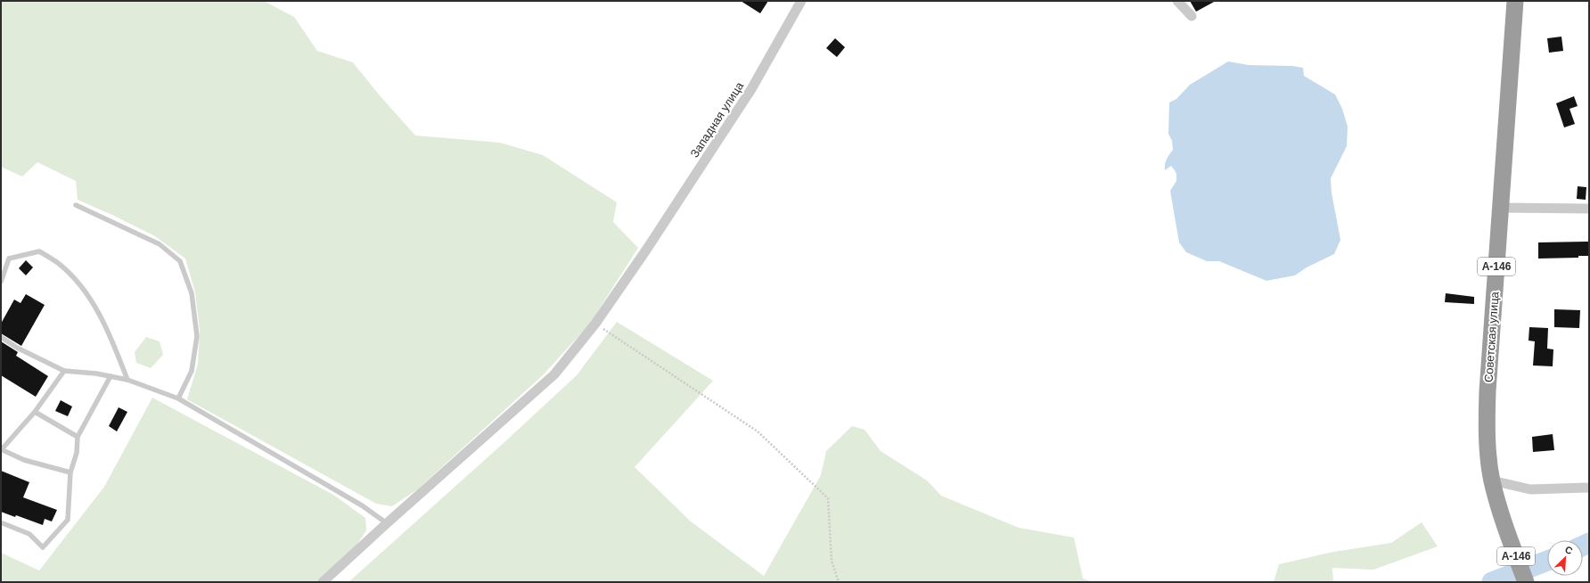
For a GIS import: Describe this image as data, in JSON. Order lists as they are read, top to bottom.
{
  "streets": {
    "highway": ["А-146", "Советская улица"],
    "street": ["Западная улица"]
  },
  "north": "top right"
}
